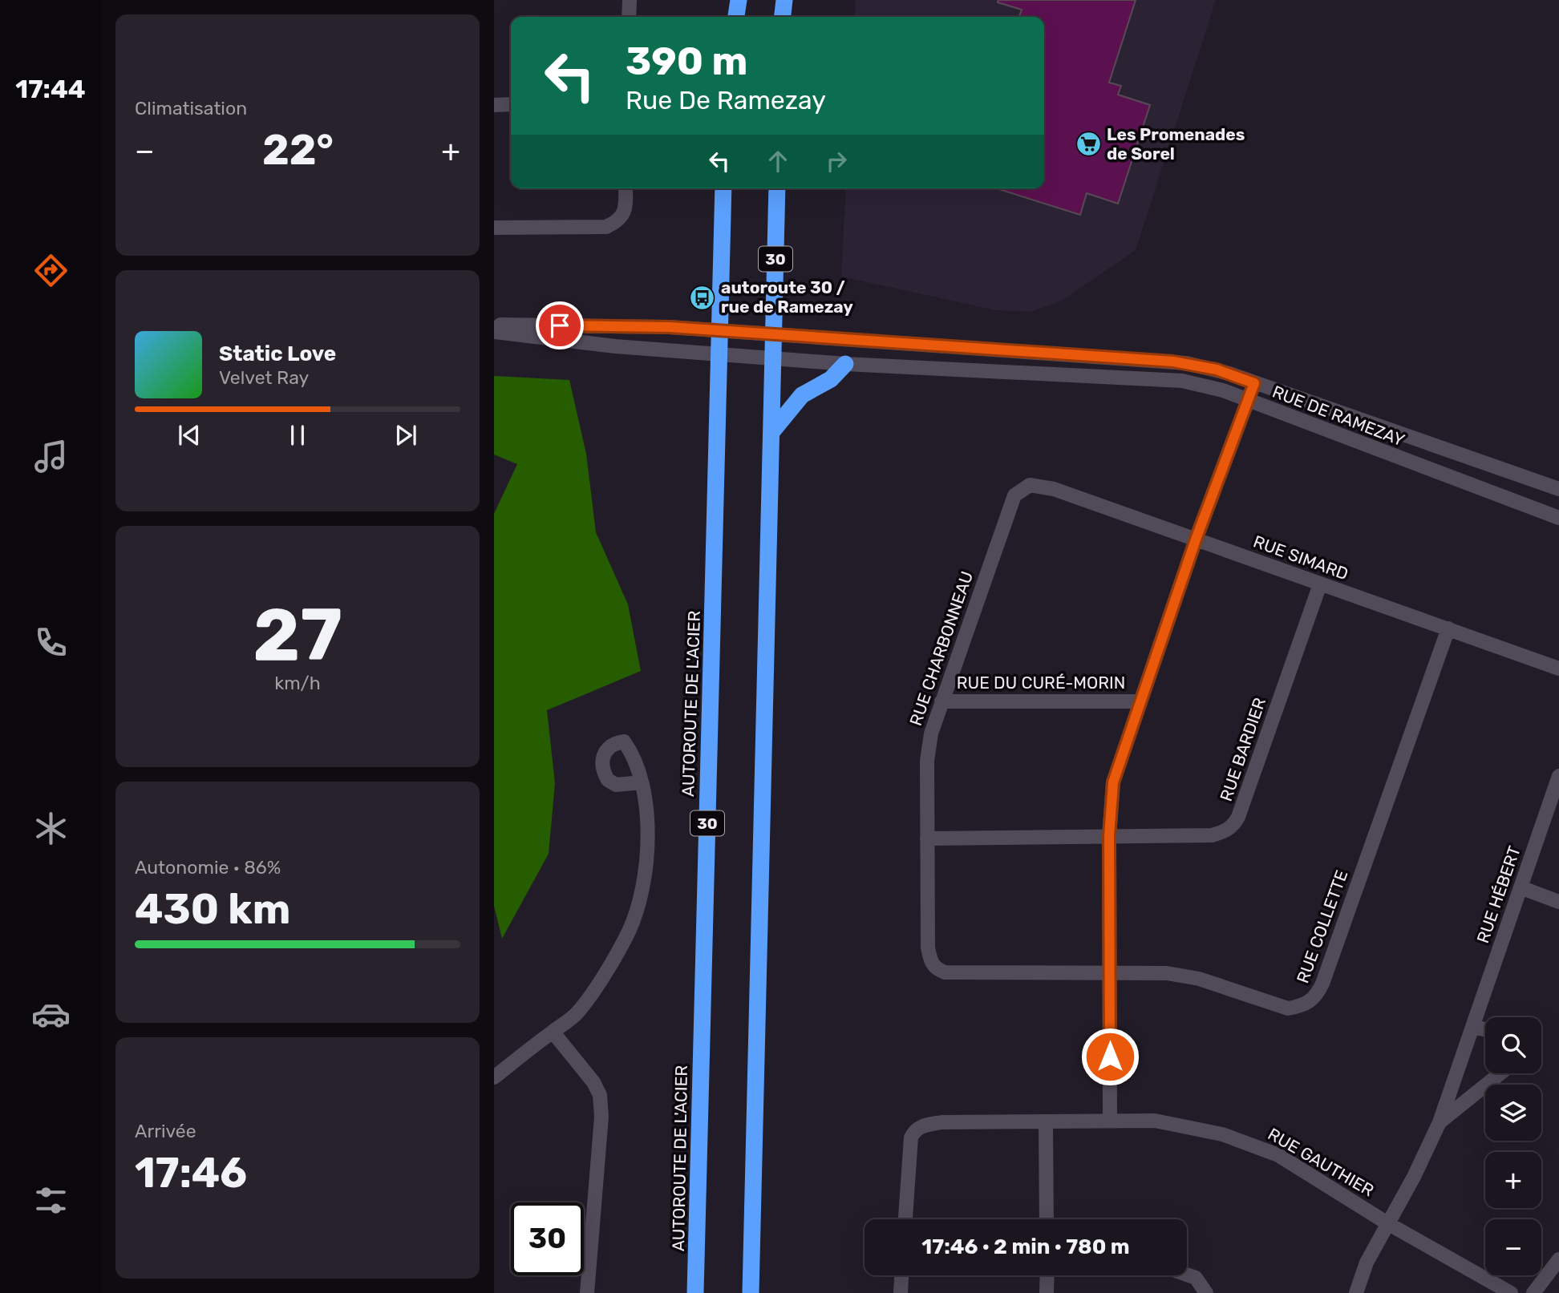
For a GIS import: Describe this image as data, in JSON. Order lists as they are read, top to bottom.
{
  "streets": {
    "highway": ["30", "AUTOROUTE DE L'ACIER"],
    "street": [
      "RUE DE RAMEZAY",
      "RUE SIMARD",
      "RUE CHARBONNEAU",
      "RUE DU CURÉ-MORIN",
      "RUE BARDIER",
      "RUE HÉBERT",
      "RUE COLLETTE",
      "RUE GAUTHIER"
    ]
  },
  "crossings": [
    ["30", "RUE DE RAMEZAY"],
    ["RUE DE RAMEZAY", "AUTOROUTE DE L'ACIER"],
    ["RUE SIMARD", "RUE CHARBONNEAU"],
    ["RUE SIMARD", "RUE BARDIER"],
    ["RUE SIMARD", "RUE COLLETTE"],
    ["RUE CHARBONNEAU", "RUE DU CURÉ-MORIN"],
    ["RUE CHARBONNEAU", "RUE BARDIER"],
    ["RUE CHARBONNEAU", "RUE COLLETTE"],
    ["RUE HÉBERT", "RUE GAUTHIER"]
  ],
  "places": {
    "supermarket": ["Les Promenades de Sorel"],
    "bus stop": ["autoroute 30 / rue de Ramezay"]
  },
  "page": {
    "tabs": "17:44",
    "tile": [
      "Climatisation",
      ["27", "km/h"],
      ["Autonomie · 86%", "430 km"],
      ["Arrivée", "17:46"]
    ],
    "turn": ["390 m", "Rue De Ramezay"],
    "heat": ["−", "22°", "+"],
    "song": ["Static Love", "Velvet Ray"],
    "map_buttons": ["+", "−"],
    "limit": "30",
    "trip": "17:46 · 2 min · 780 m"
  }
}
